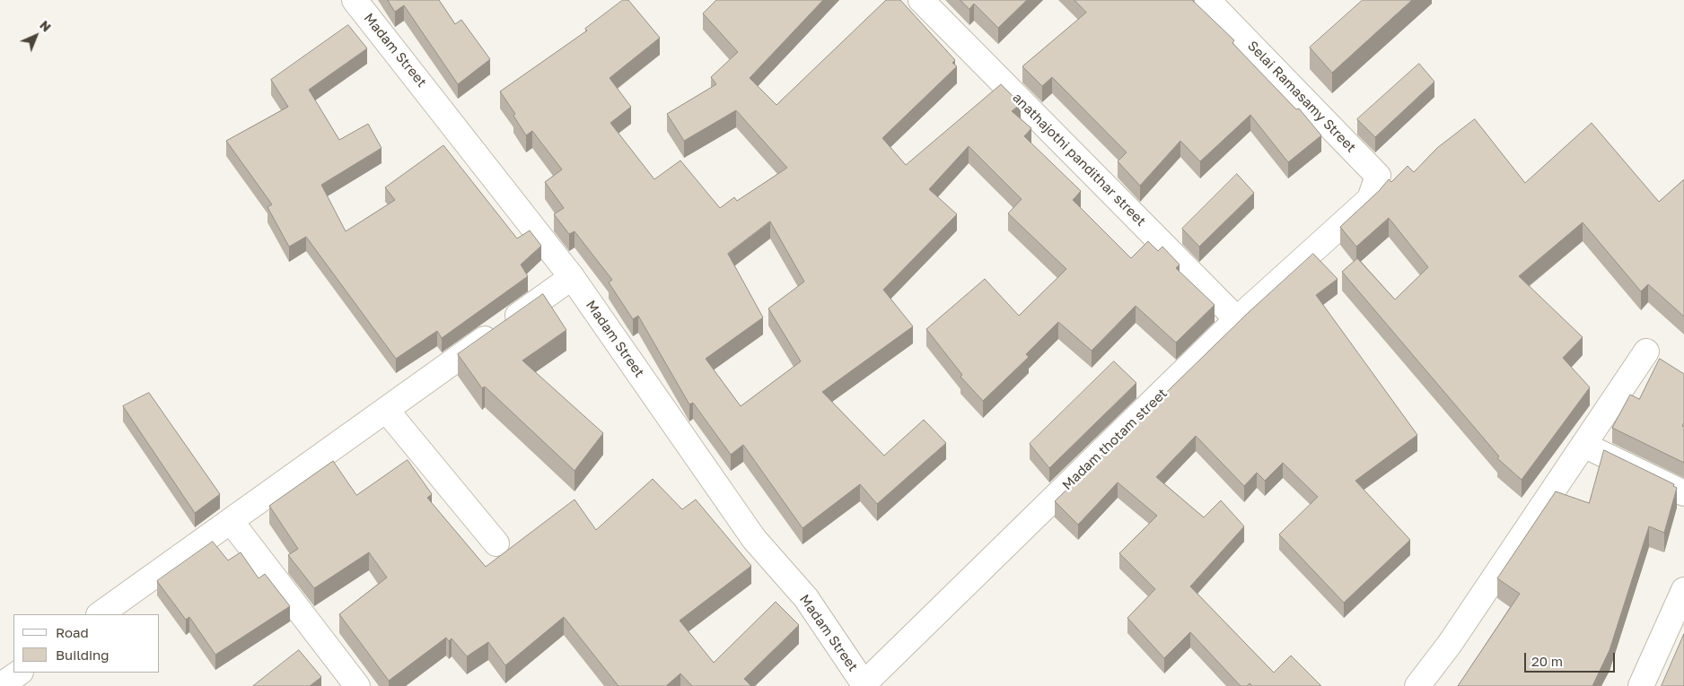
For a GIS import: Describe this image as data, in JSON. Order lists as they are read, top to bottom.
{
  "streets": {
    "street": [
      "Madam Street",
      "Selai Ramasamy Street",
      "anathajothi pandithar street",
      "Madam thotam street"
    ]
  },
  "crossings": [
    ["Madam Street", "Madam thotam street"],
    ["Selai Ramasamy Street", "Madam thotam street"],
    ["anathajothi pandithar street", "Madam thotam street"]
  ],
  "legend": ["Road", "Building"],
  "scale_bar": "20 m",
  "north": "top right"
}
